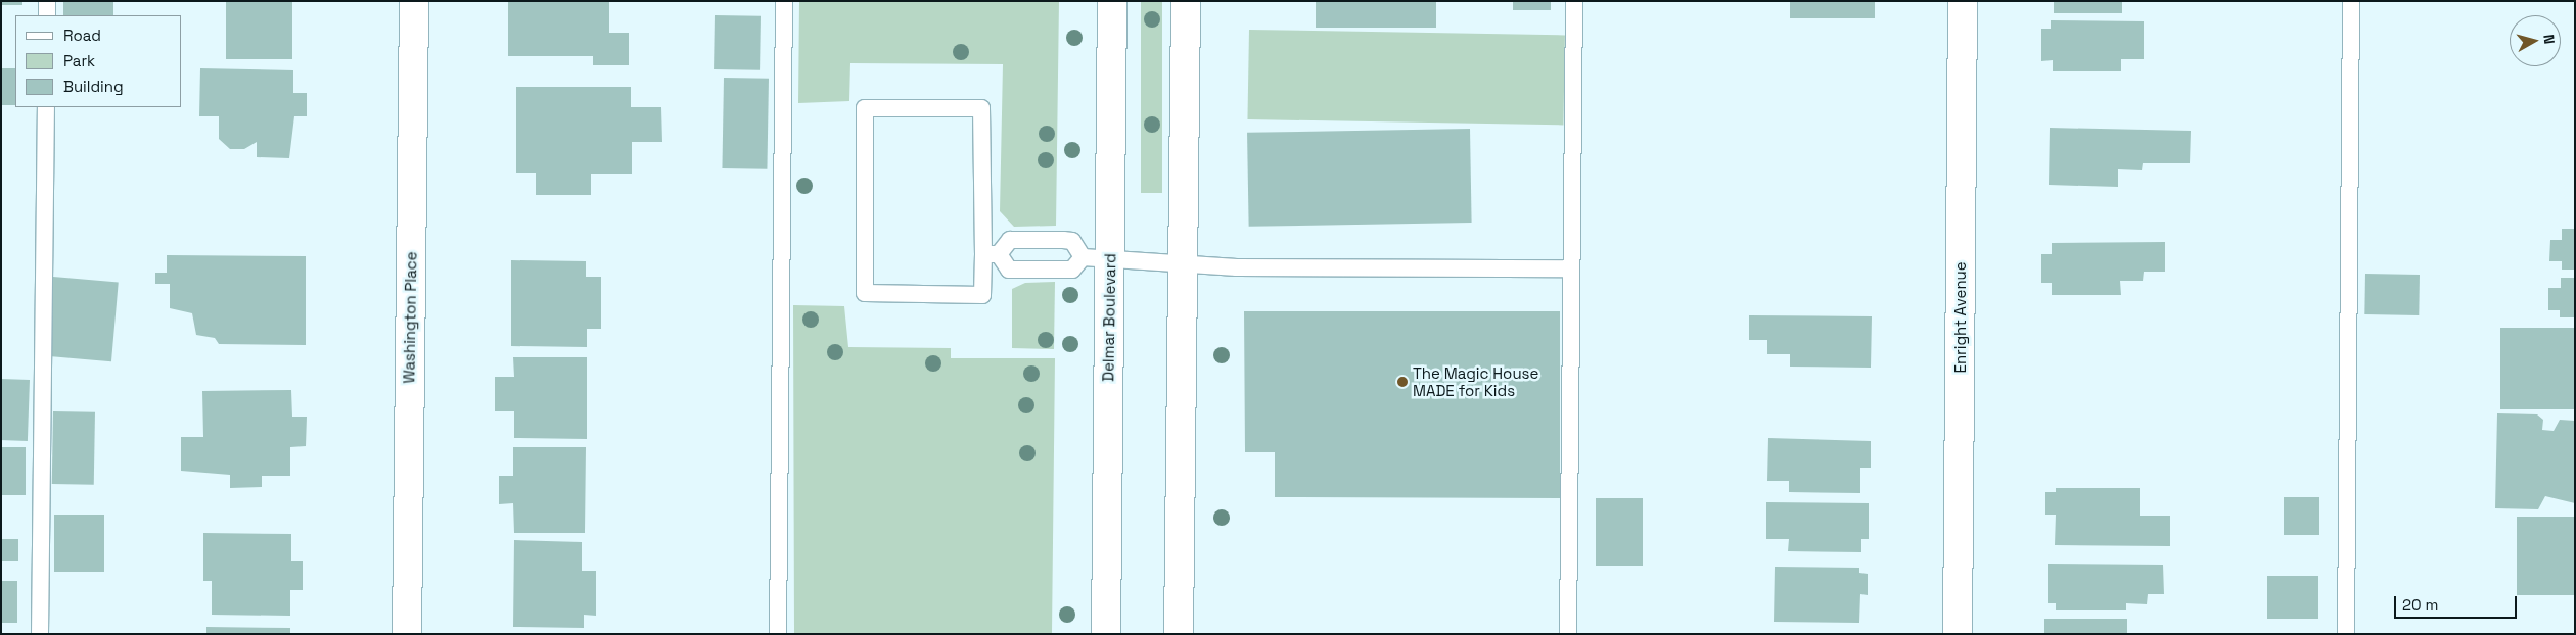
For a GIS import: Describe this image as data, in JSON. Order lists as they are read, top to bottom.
{
  "streets": {
    "main road": ["Washington Place", "Delmar Boulevard", "Enright Avenue"]
  },
  "places": ["The Magic House MADE for Kids"],
  "legend": ["Road", "Park", "Building"],
  "scale_bar": "20 m",
  "north": "right"
}
